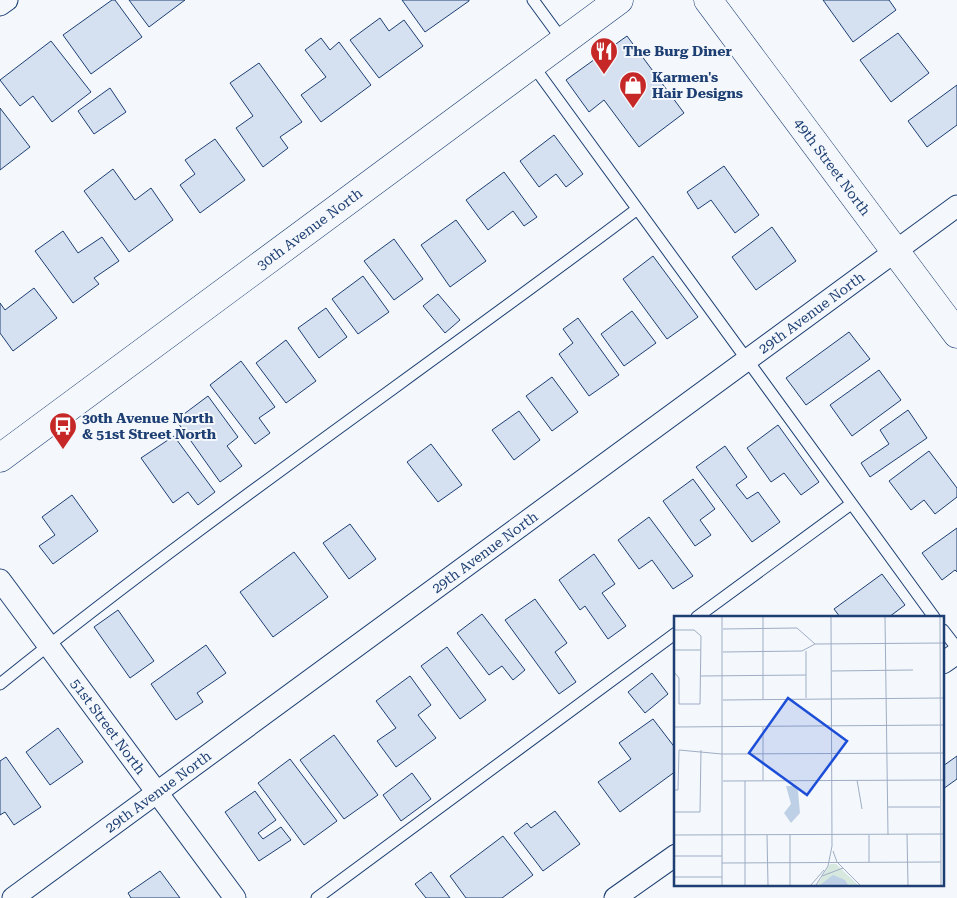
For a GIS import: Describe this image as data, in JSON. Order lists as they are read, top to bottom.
{
  "streets": {
    "street": [
      "49th Street North",
      "30th Avenue North",
      "29th Avenue North",
      "51st Street North"
    ]
  },
  "crossings": [
    ["49th Street North", "29th Avenue North"],
    ["29th Avenue North", "51st Street North"]
  ],
  "places": {
    "restaurant": ["The Burg Diner"],
    "shop": ["Karmen's Hair Designs"],
    "bus stop": ["30th Avenue North & 51st Street North"]
  }
}
